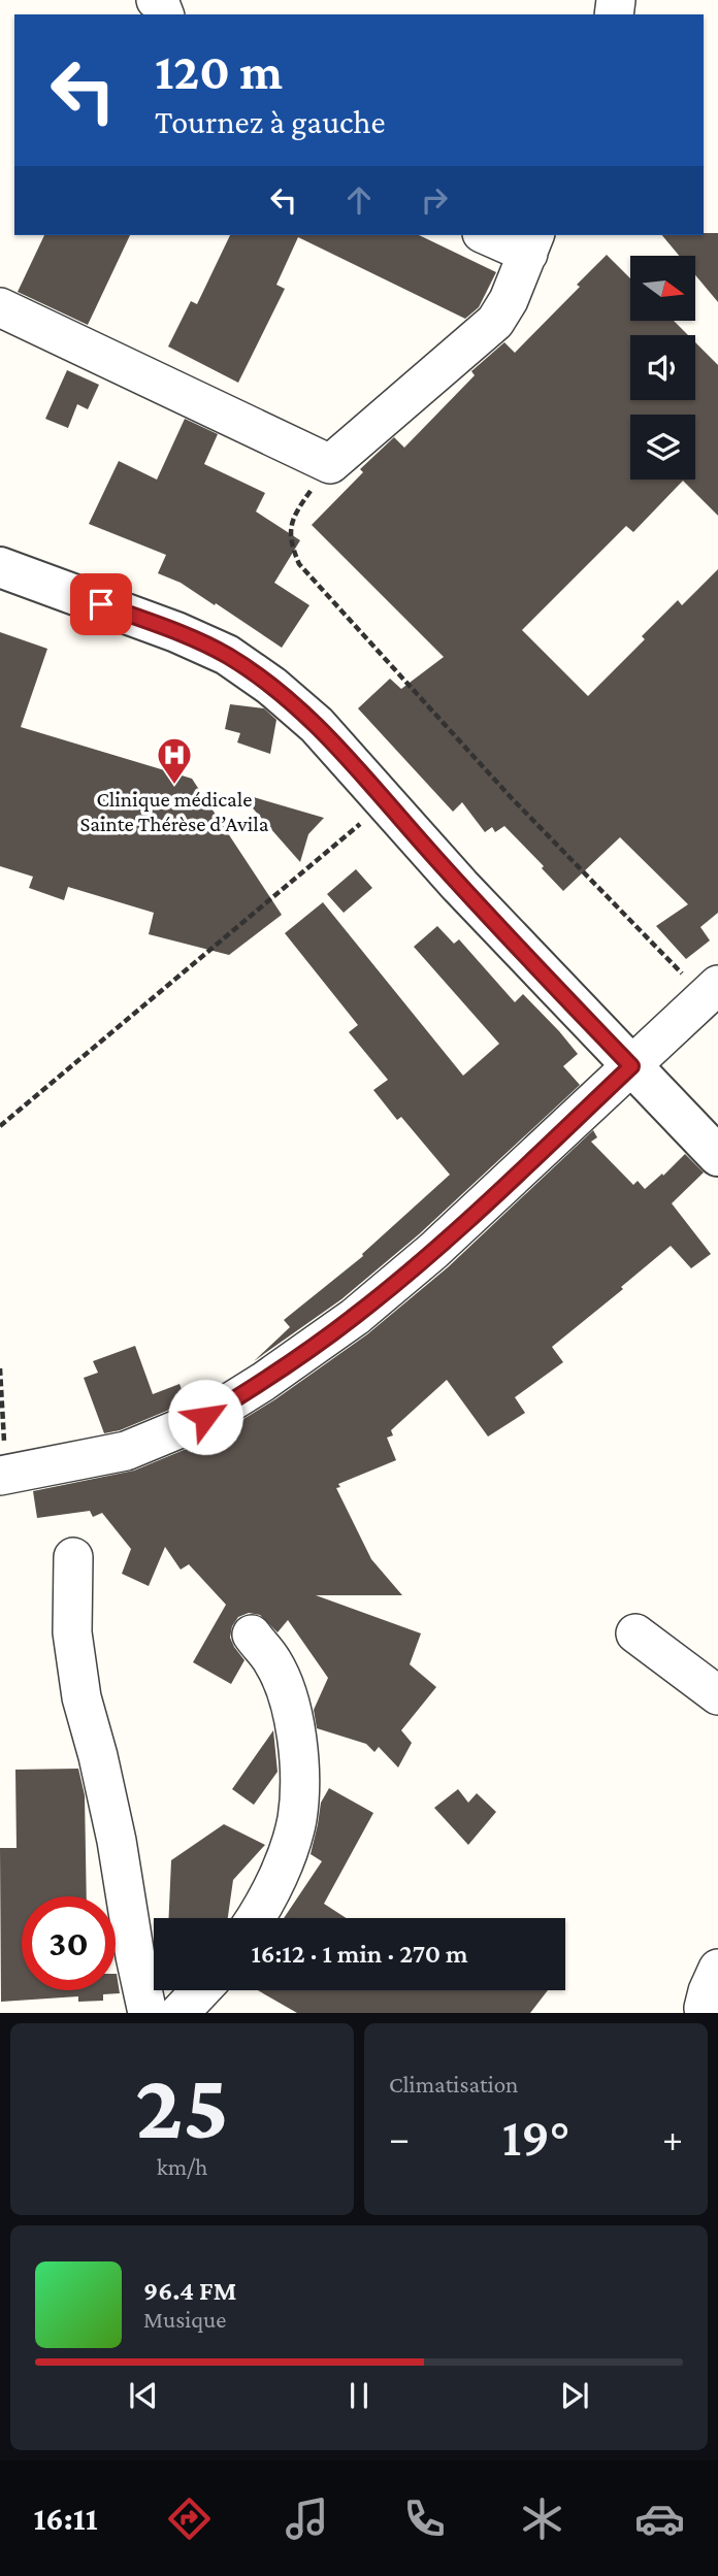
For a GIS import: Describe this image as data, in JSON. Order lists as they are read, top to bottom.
{
  "places": {
    "hospital": ["Clinique médicale Sainte Thérèse d’Avila"]
  },
  "north": "right",
  "page": {
    "turn": ["120 m", "Tournez à gauche"],
    "limit": "30",
    "trip": "16:12 · 1 min · 270 m",
    "tile": [
      ["25", "km/h"],
      "Climatisation"
    ],
    "heat": ["−", "19°", "+"],
    "song": ["96.4 FM", "Musique"],
    "tabs": "16:11"
  }
}
